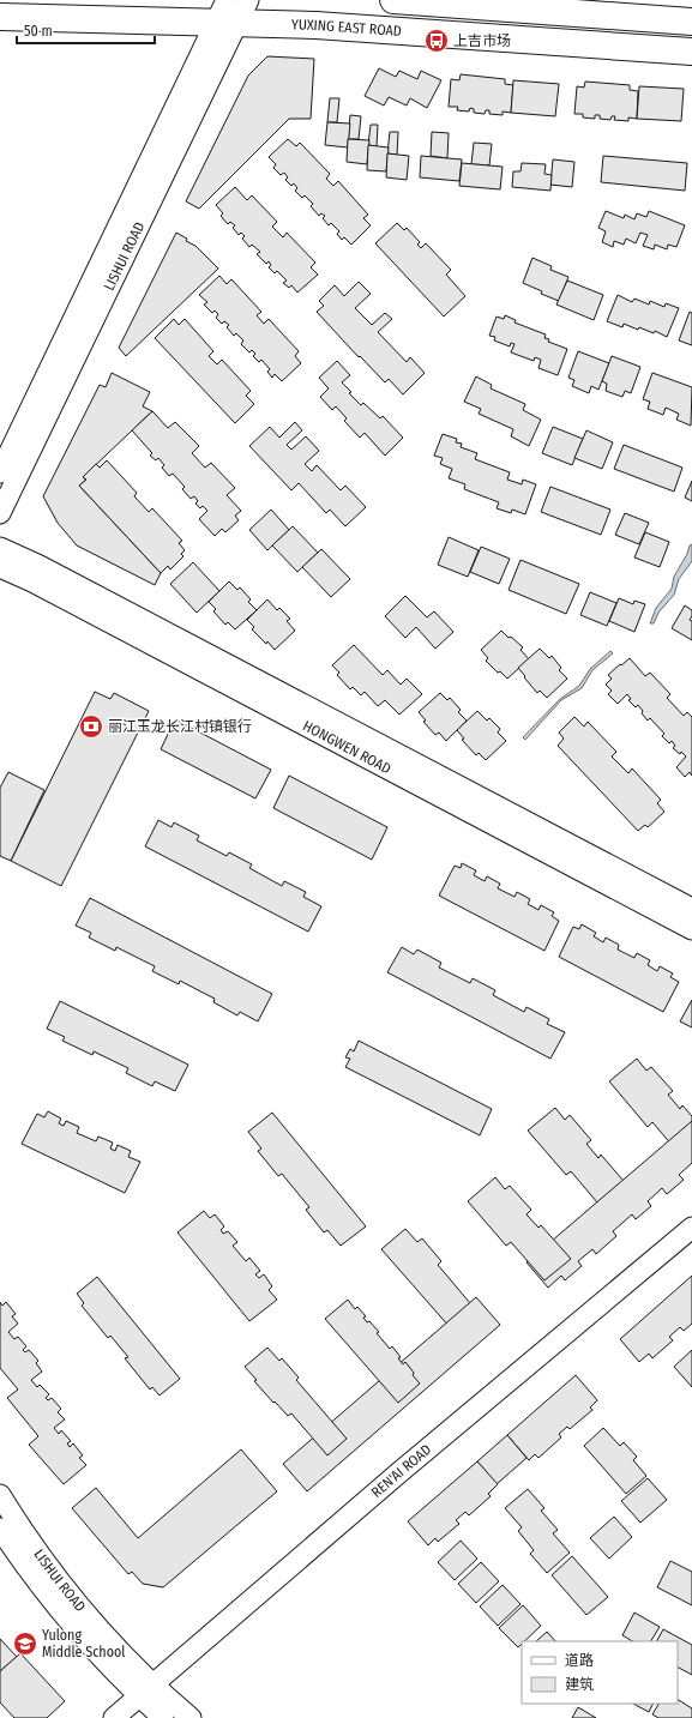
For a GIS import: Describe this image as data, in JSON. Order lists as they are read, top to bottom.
{
  "streets": {
    "main road": ["YUXING EAST ROAD"],
    "street": ["LISHUI ROAD", "HONGWEN ROAD", "REN'AI ROAD"]
  },
  "crossings": [
    ["YUXING EAST ROAD", "LISHUI ROAD"],
    ["LISHUI ROAD", "REN'AI ROAD"]
  ],
  "places": {
    "bus stop": ["上吉市场"],
    "bank": ["丽江玉龙长江村镇银行"],
    "school or university": ["Yulong Middle School"]
  },
  "legend": ["道路", "建筑"],
  "scale_bar": "50 m"
}
